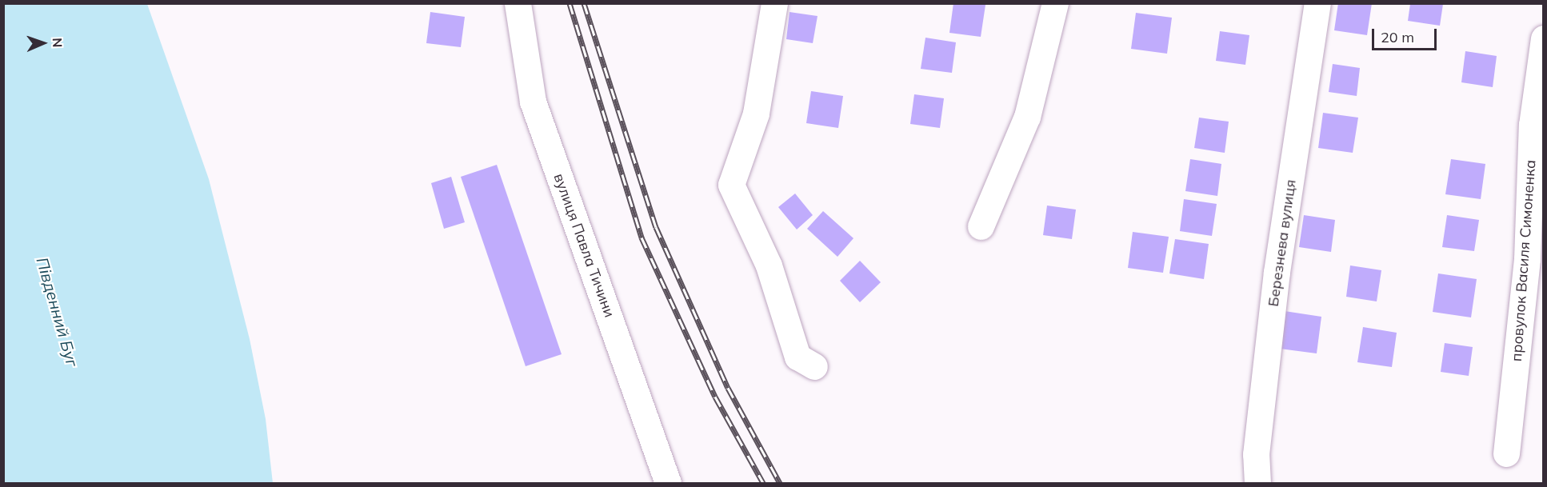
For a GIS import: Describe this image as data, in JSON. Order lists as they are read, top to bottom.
{
  "streets": {
    "street": ["Березнева вулиця", "вулиця Павла Тичини", "провулок Василя Симоненка"]
  },
  "water": ["Південний Буг"],
  "scale_bar": "20 m",
  "north": "right"
}
